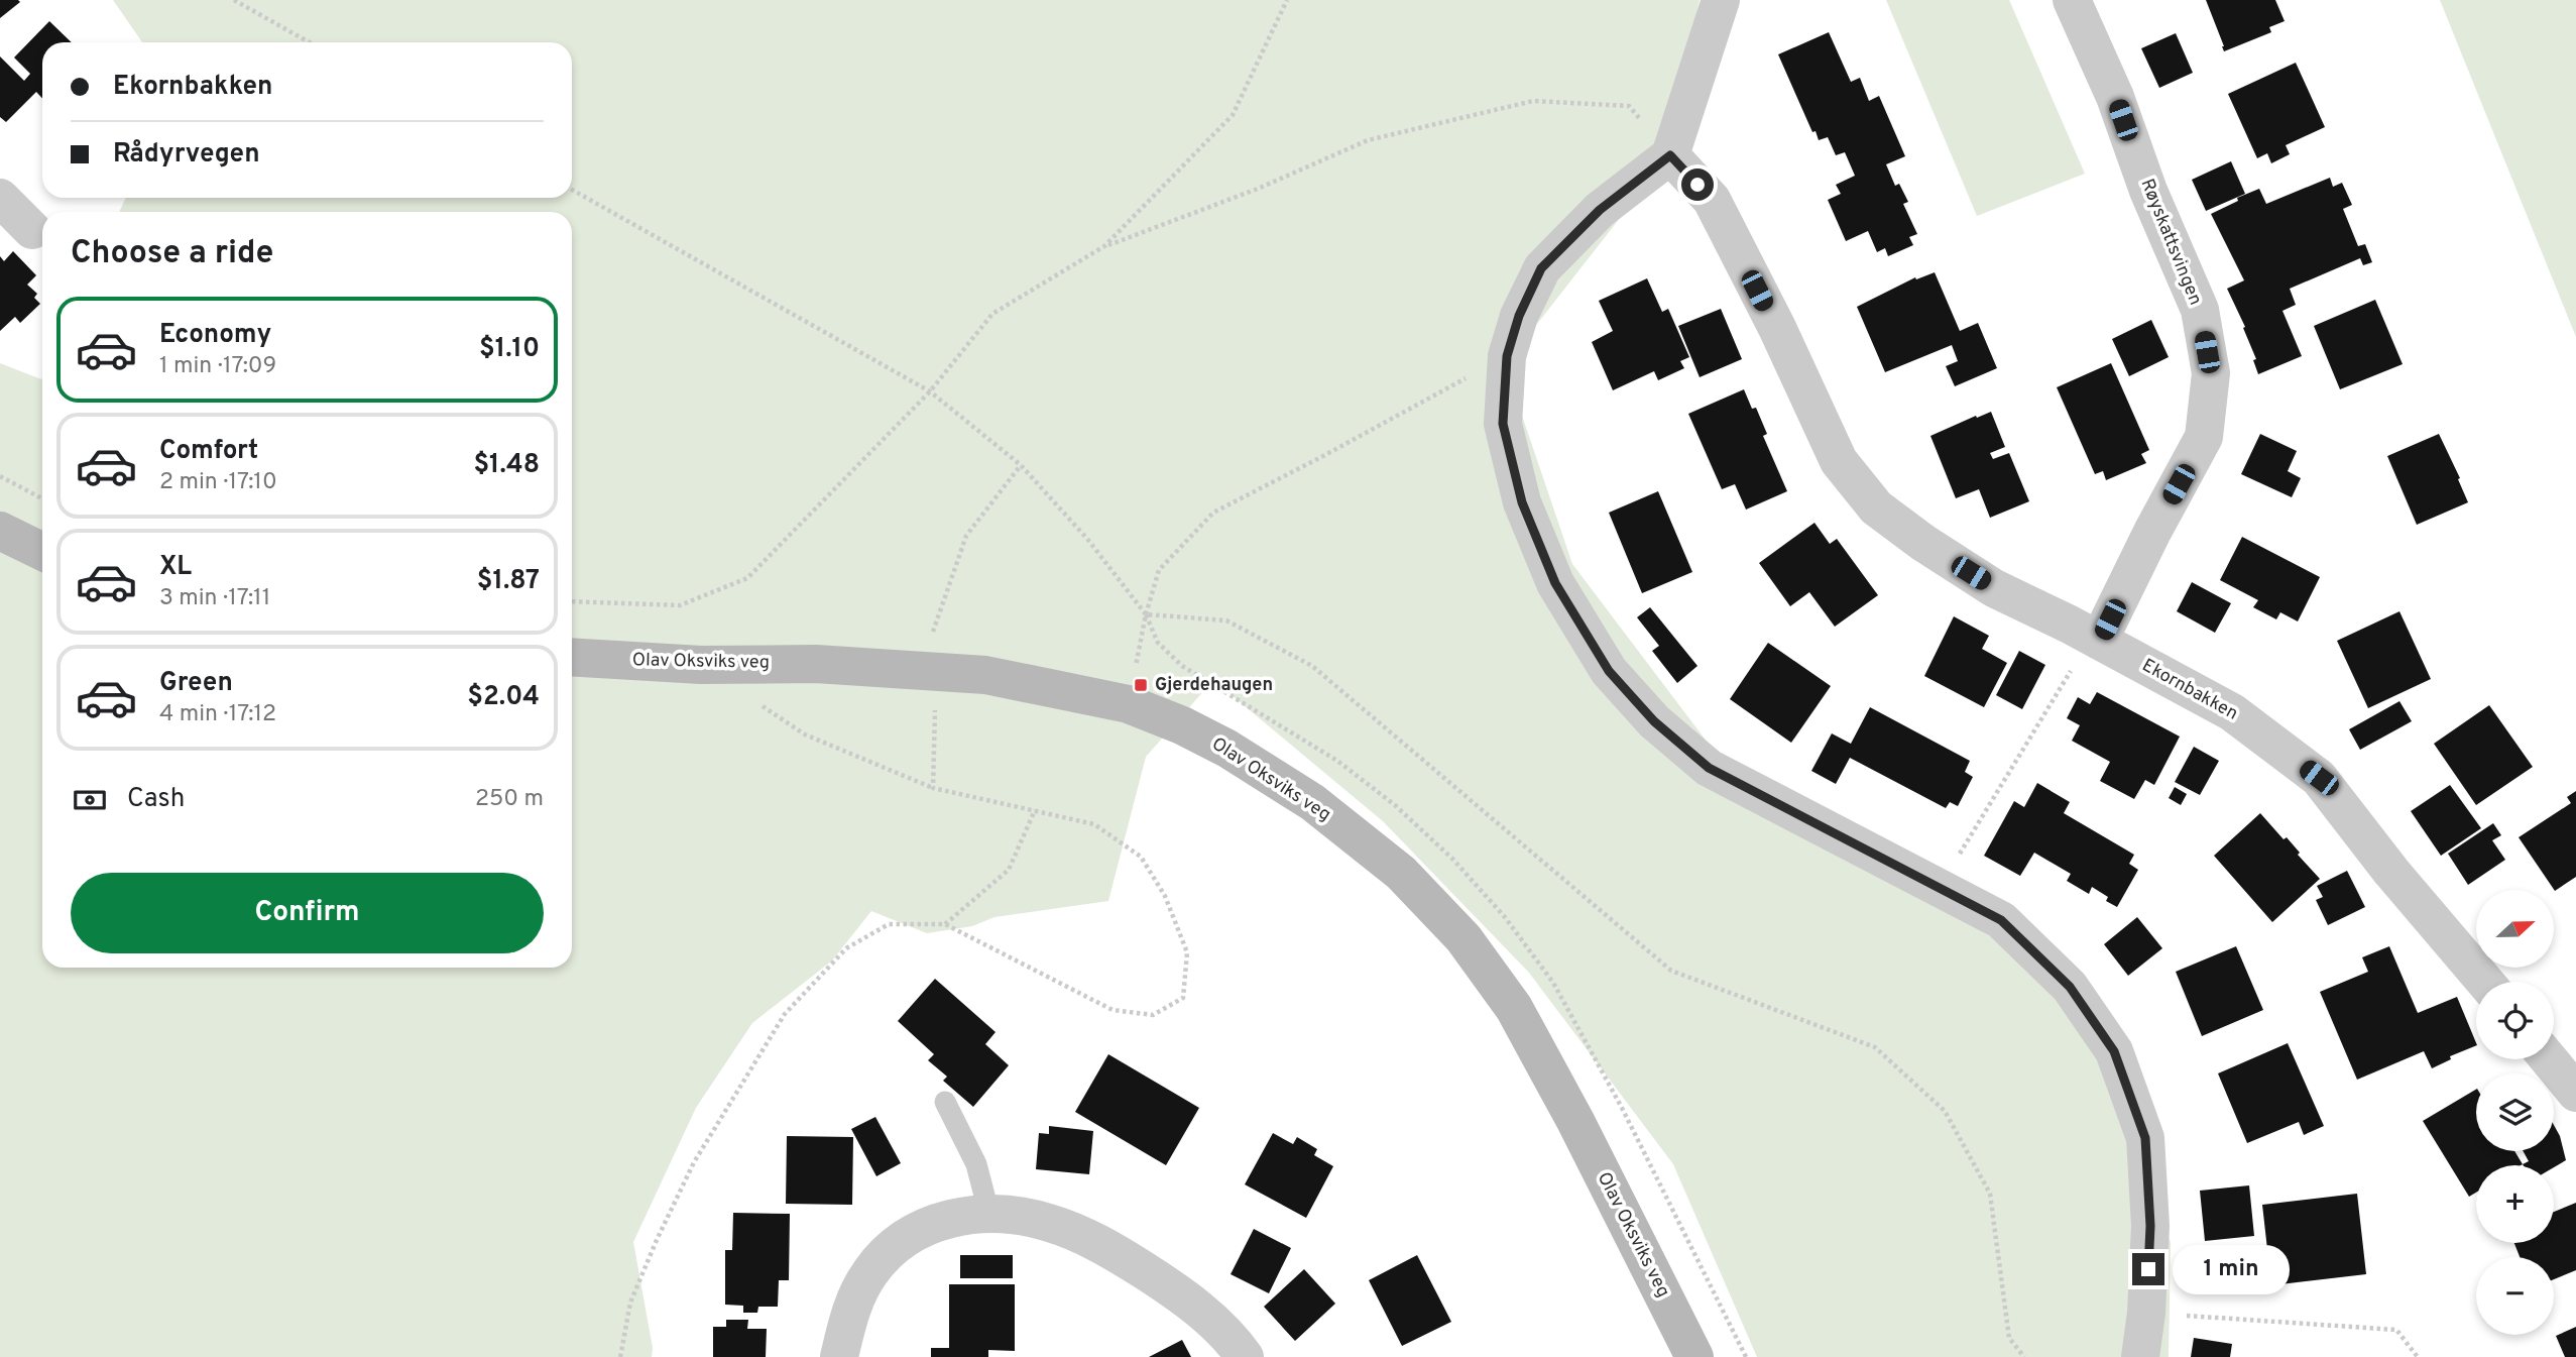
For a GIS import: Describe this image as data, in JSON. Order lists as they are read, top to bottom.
{
  "streets": {
    "street": ["Røyskattsvingen", "Olav Oksviks veg", "Ekornbakken"]
  },
  "crossings": [
    ["Røyskattsvingen", "Ekornbakken"]
  ],
  "places": {
    "transit": ["Gjerdehaugen"]
  },
  "north": "right",
  "page": {
    "banner": ["Ekornbakken", "Rådyrvegen"],
    "heading": "Choose a ride",
    "list": [
      {
        "name": "Economy",
        "note": "1 min · 17:09",
        "value": "$1.10"
      },
      {
        "name": "Comfort",
        "note": "2 min · 17:10",
        "value": "$1.48"
      },
      {
        "name": "XL",
        "note": "3 min · 17:11",
        "value": "$1.87"
      },
      {
        "name": "Green",
        "note": "4 min · 17:12",
        "value": "$2.04"
      }
    ],
    "pay": ["Cash", "250 m"],
    "buttons": "Confirm",
    "map_buttons": ["+", "−"],
    "bubble": "1 min"
  }
}
